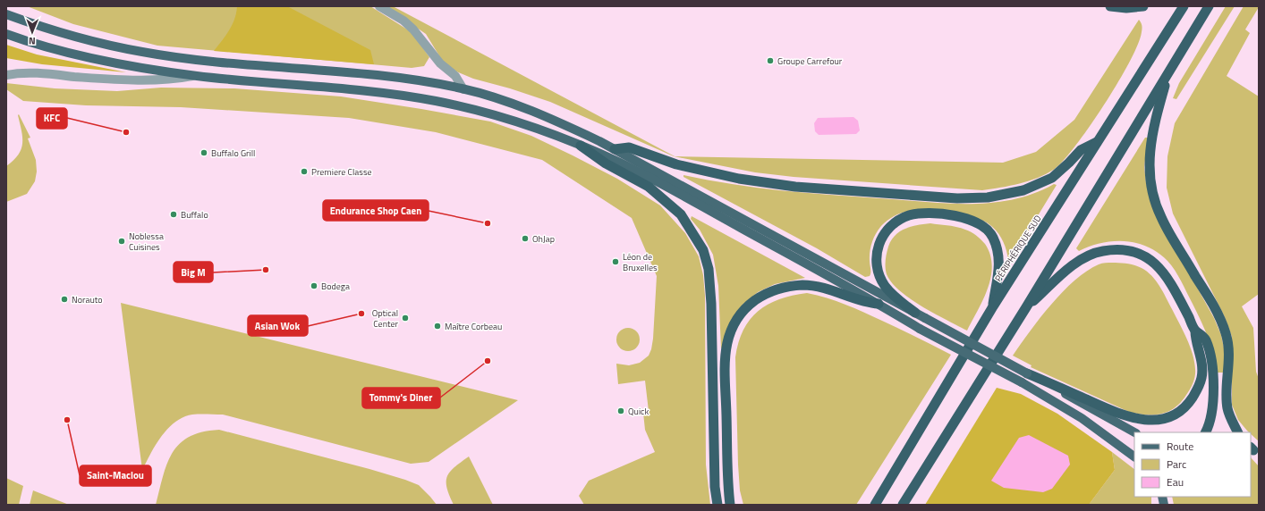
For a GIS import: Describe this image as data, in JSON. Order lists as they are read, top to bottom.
{
  "streets": {
    "highway": ["PÉRIPHÉRIQUE SUD"]
  },
  "places": [
    "Groupe Carrefour",
    "KFC",
    "Buffalo Grill",
    "Premiere Classe",
    "Buffalo",
    "Endurance Shop Caen",
    "OhJap",
    "Noblessa Cuisines",
    "Léon de Bruxelles",
    "Big M",
    "Bodega",
    "Norauto",
    "Asian Wok",
    "Optical Center",
    "Maître Corbeau",
    "Tommy's Diner",
    "Quick",
    "Saint-Maclou"
  ],
  "legend": ["Route", "Parc", "Eau"],
  "north": "bottom"
}
